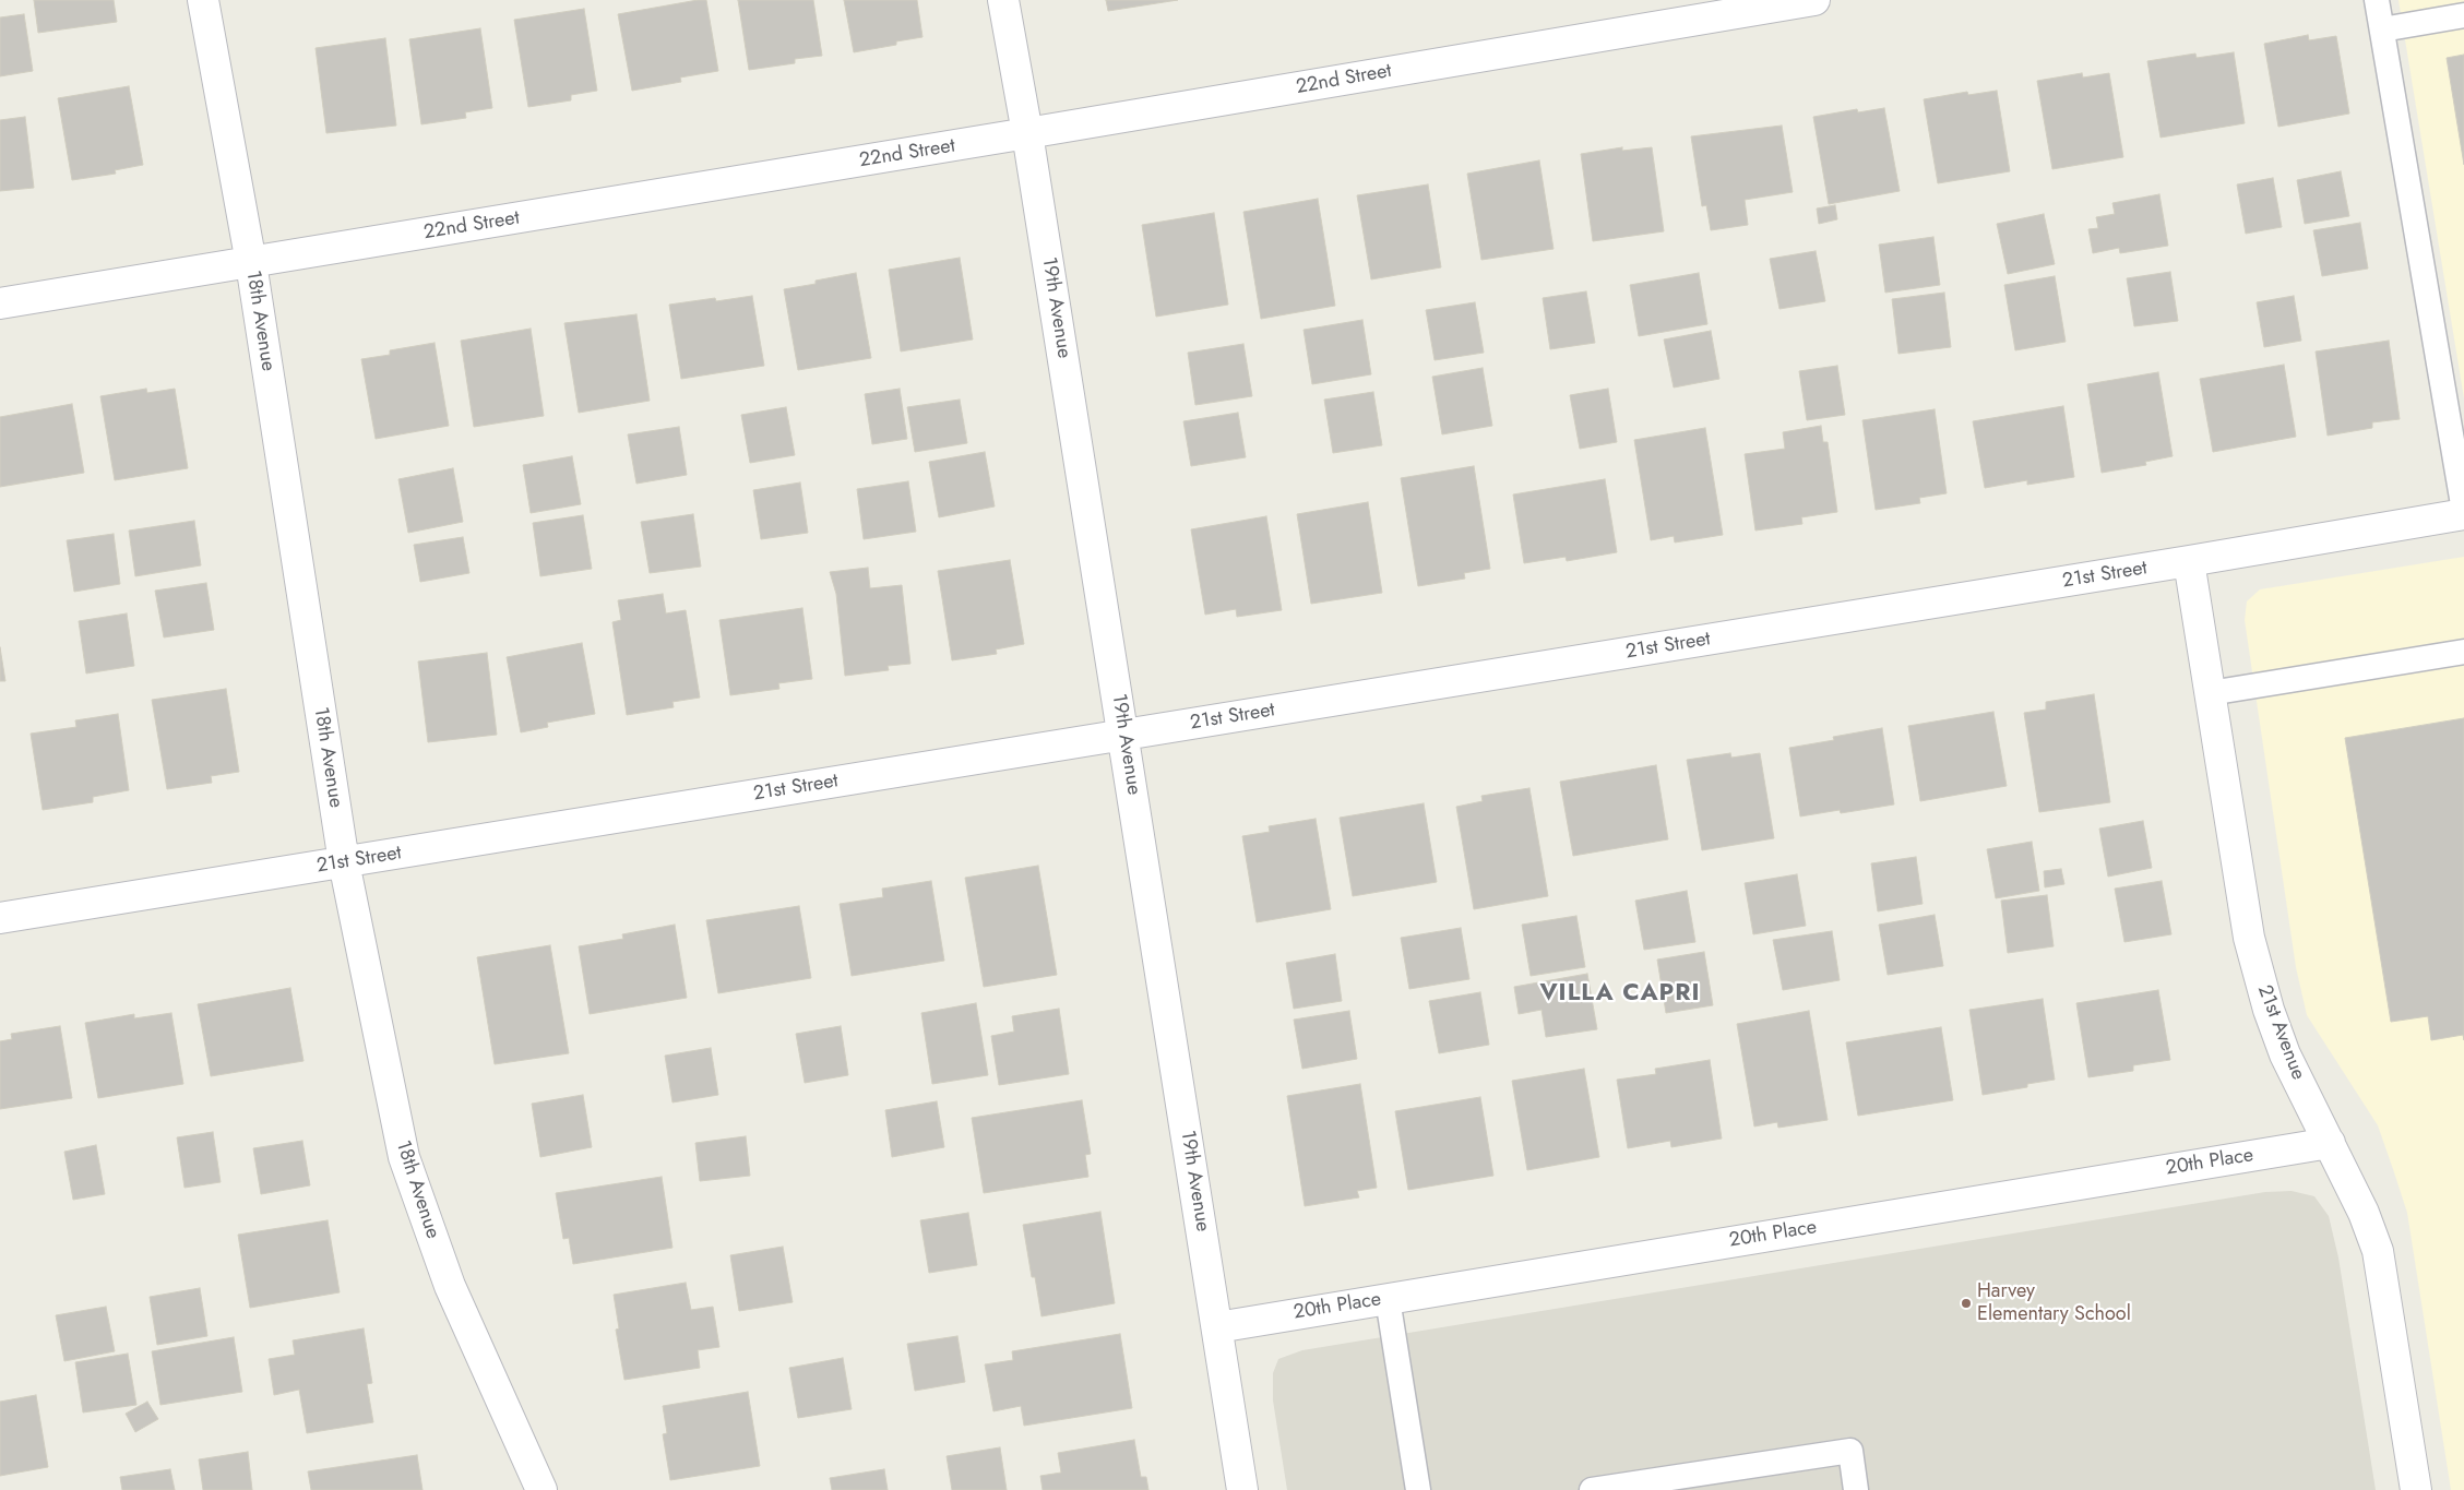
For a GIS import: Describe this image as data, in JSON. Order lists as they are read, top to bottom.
{
  "streets": {
    "street": [
      "22nd Street",
      "19th Avenue",
      "18th Avenue",
      "21st Street",
      "21st Avenue",
      "20th Place"
    ]
  },
  "crossings": [
    ["22nd Street", "19th Avenue"],
    ["22nd Street", "18th Avenue"],
    ["19th Avenue", "21st Street"],
    ["19th Avenue", "20th Place"],
    ["18th Avenue", "21st Street"],
    ["21st Street", "21st Avenue"],
    ["21st Avenue", "20th Place"]
  ],
  "districts": ["VILLA CAPRI"],
  "places": ["Harvey Elementary School"]
}
